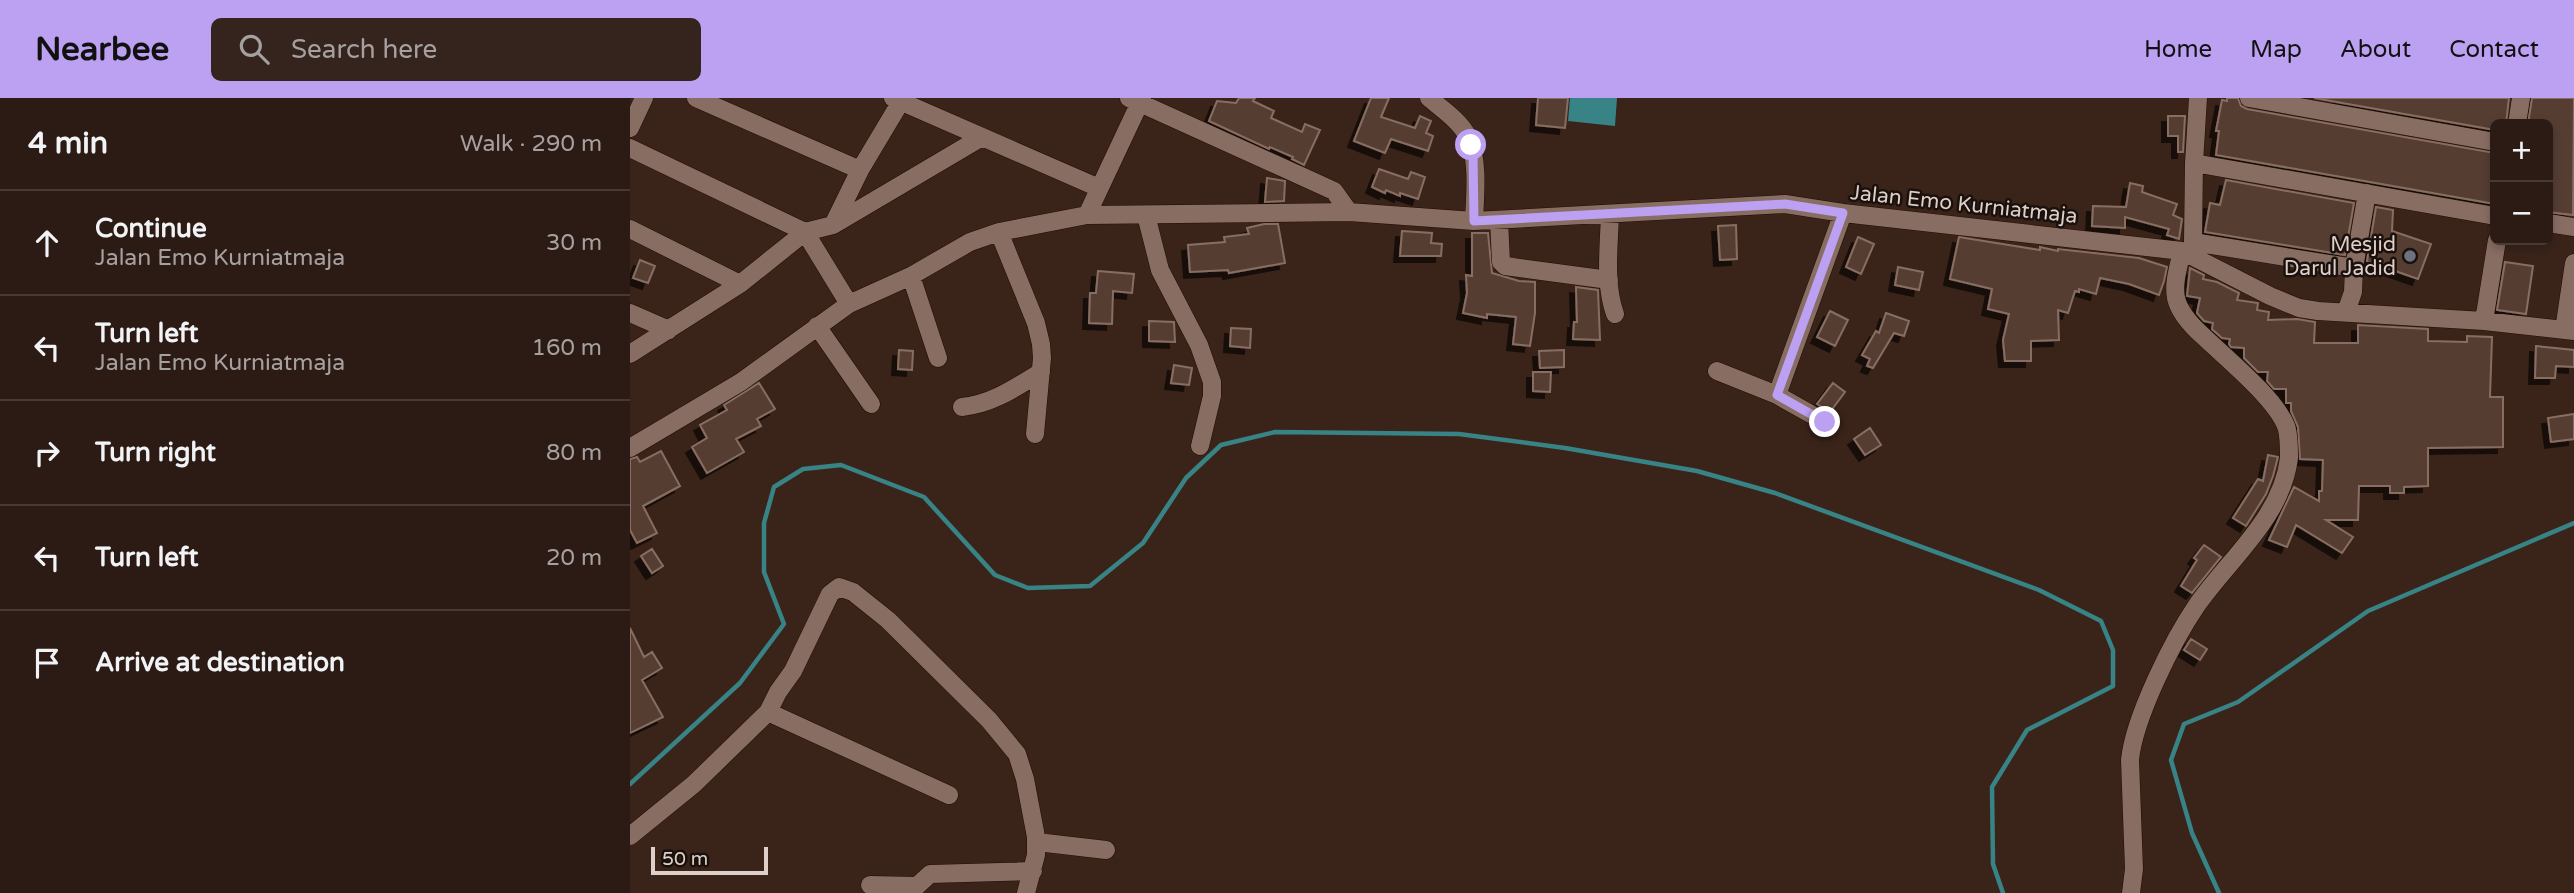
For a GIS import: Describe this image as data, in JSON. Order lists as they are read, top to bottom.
{
  "streets": {
    "street": ["Jalan Emo Kurniatmaja"]
  },
  "places": ["Mesjid Darul Jadid"],
  "scale_bar": "50 m",
  "page": {
    "header": "Nearbee",
    "search": "Search here",
    "nav": [
      "Home",
      "Map",
      "About",
      "Contact"
    ],
    "heading": ["4 min", "Walk · 290 m"],
    "map_buttons": ["+", "−"],
    "list": [
      ["Continue", "Jalan Emo Kurniatmaja", "30 m"],
      ["Turn left", "Jalan Emo Kurniatmaja", "160 m"],
      ["Turn right", "80 m"],
      ["Turn left", "20 m"],
      "Arrive at destination"
    ],
    "scale": "50 m"
  }
}
